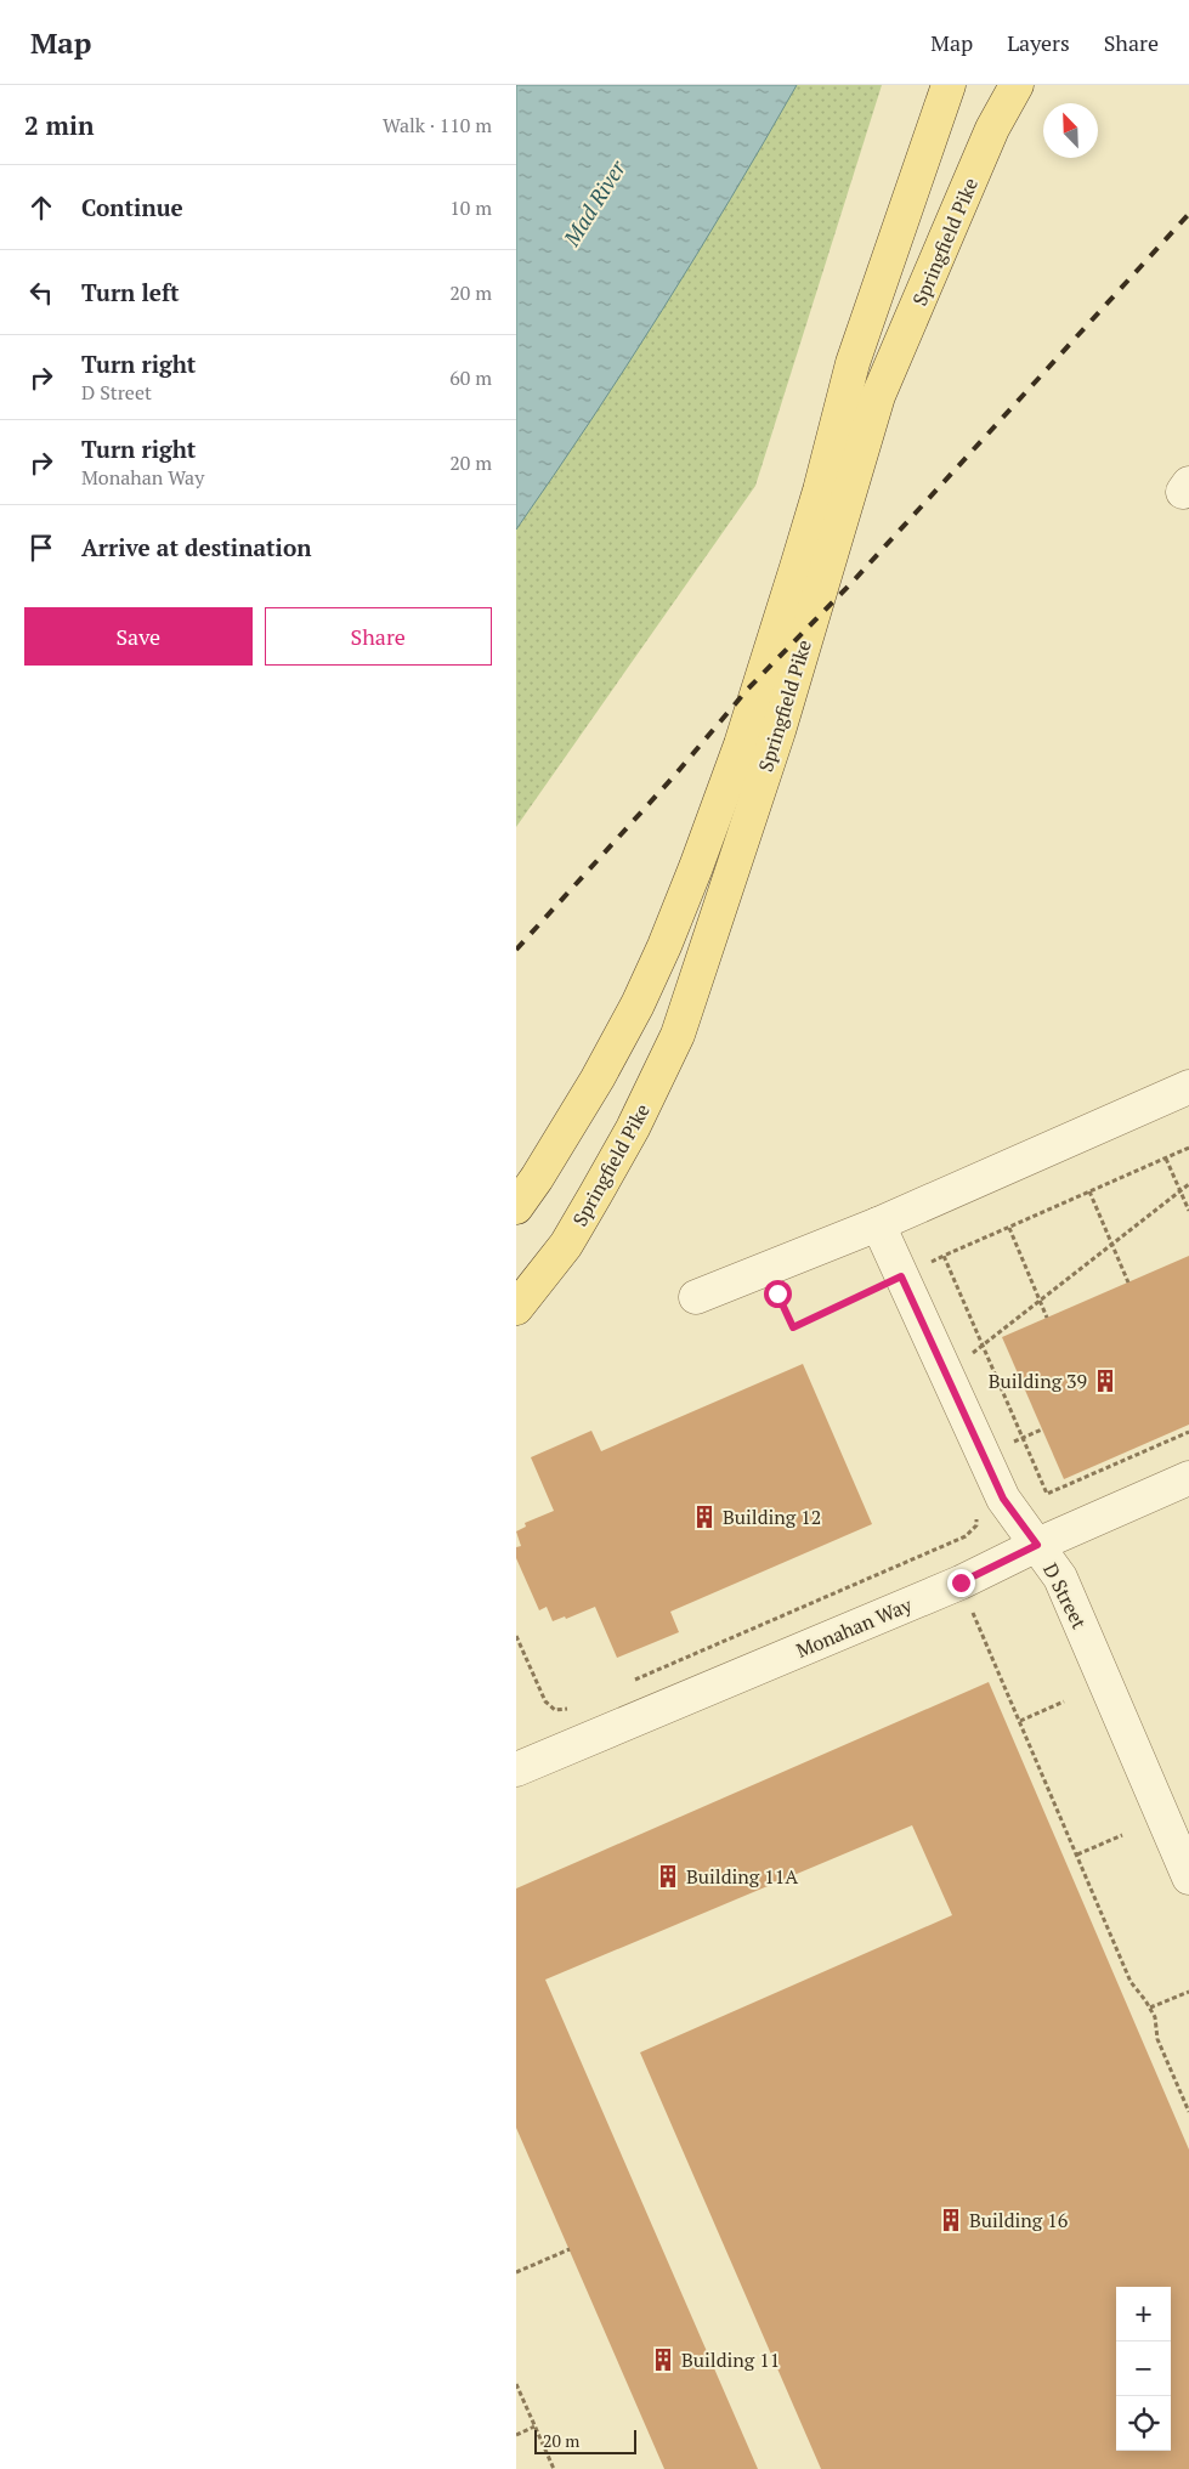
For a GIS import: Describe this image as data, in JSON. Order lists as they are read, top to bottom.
{
  "streets": {
    "main road": ["Springfield Pike"],
    "street": ["D Street", "Monahan Way"]
  },
  "crossings": [
    ["D Street", "Monahan Way"]
  ],
  "water": ["Mad River"],
  "places": {
    "building": [
      "Building 39",
      "Building 12",
      "Building 11A",
      "Building 16",
      "Building 11"
    ]
  },
  "scale_bar": "20 m",
  "north": "top left",
  "page": {
    "header": "Map",
    "nav": ["Map", "Layers", "Share"],
    "heading": ["2 min", "Walk · 110 m"],
    "list": [
      ["Continue", "10 m"],
      ["Turn left", "20 m"],
      ["Turn right", "D Street", "60 m"],
      ["Turn right", "Monahan Way", "20 m"],
      "Arrive at destination"
    ],
    "buttons": ["Save", "Share"],
    "map_buttons": ["+", "−"],
    "scale": "20 m"
  }
}
